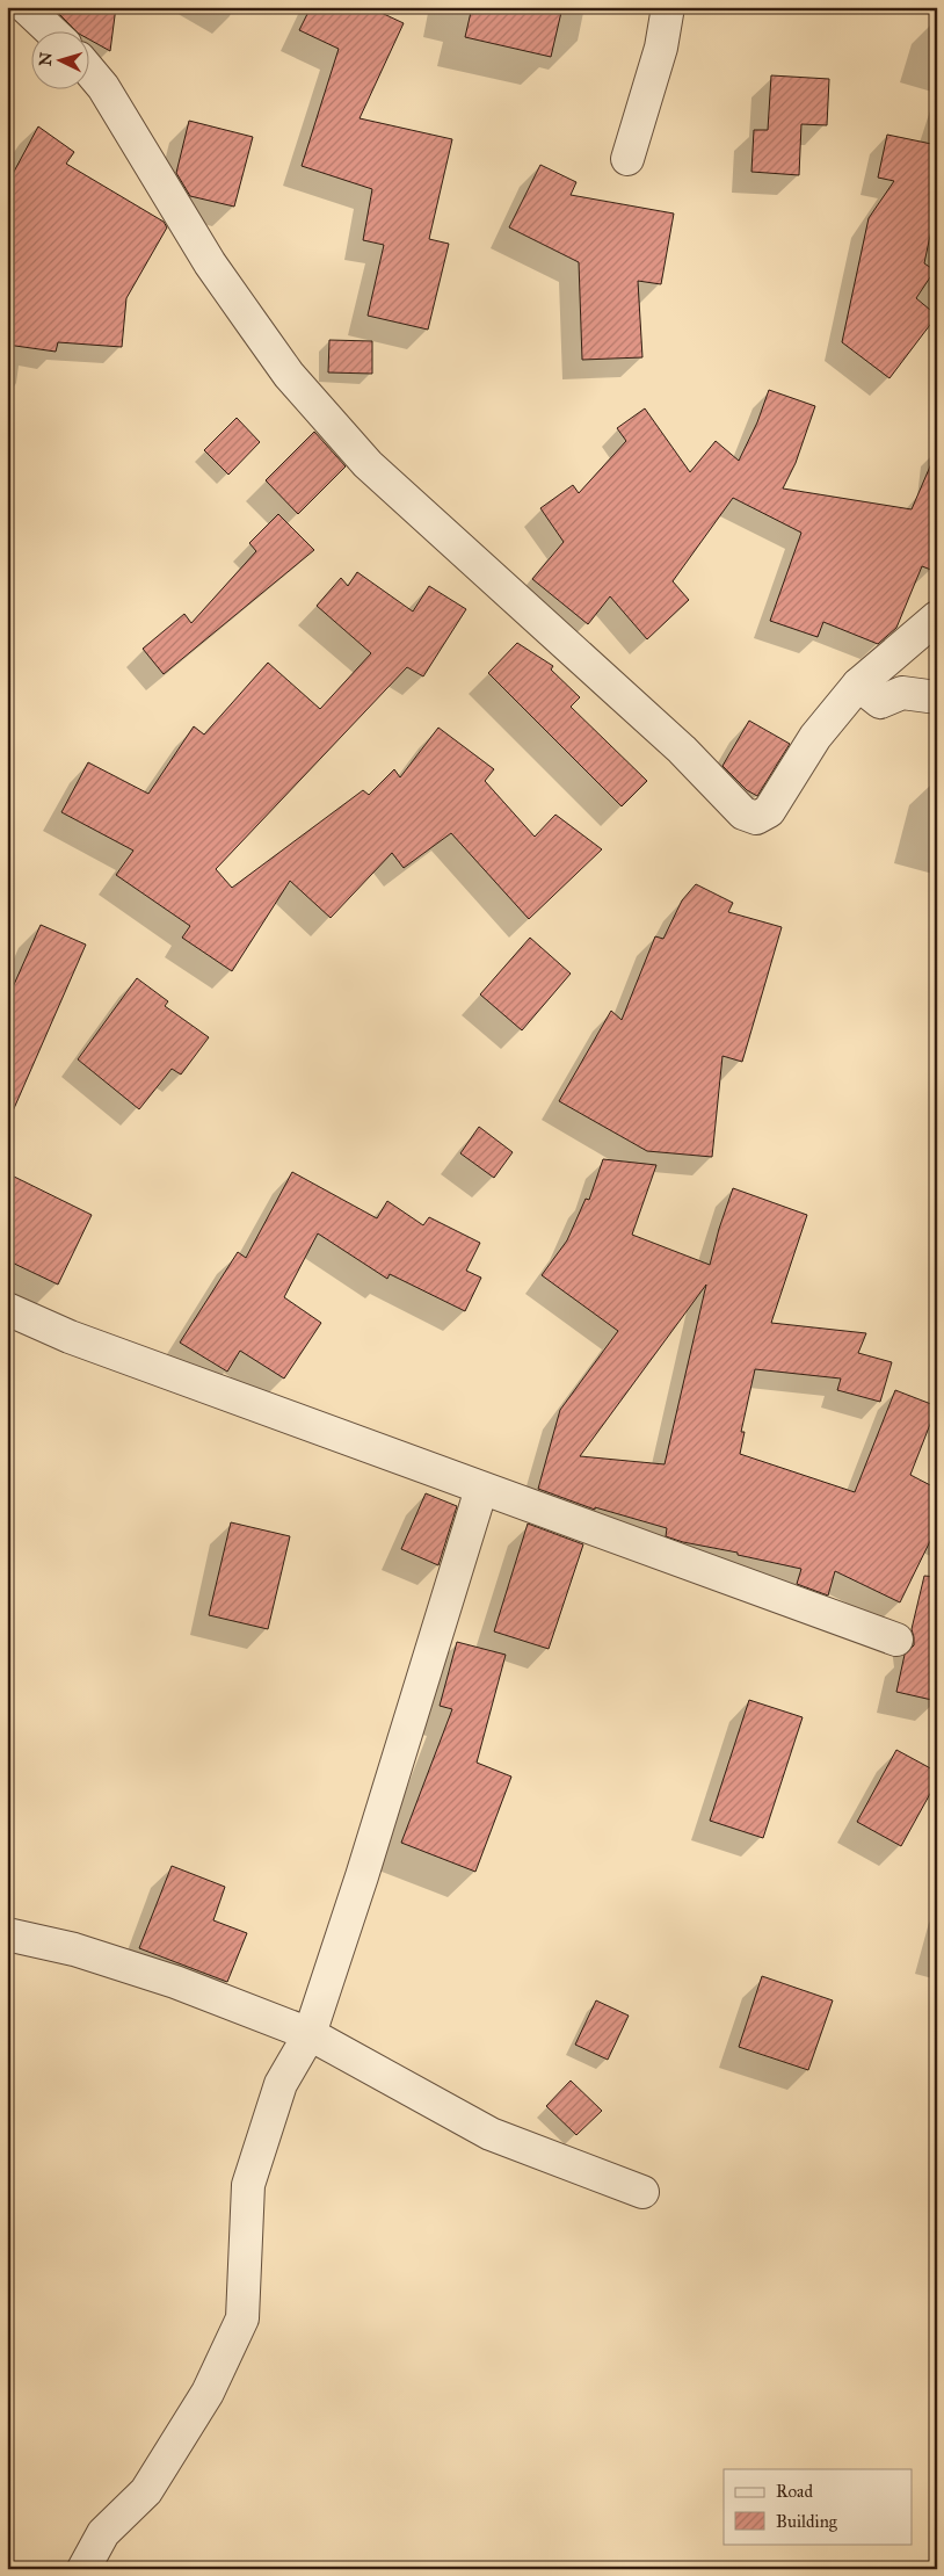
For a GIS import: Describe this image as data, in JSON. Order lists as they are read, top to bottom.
{
  "legend": ["Road", "Building"],
  "north": "left"
}
